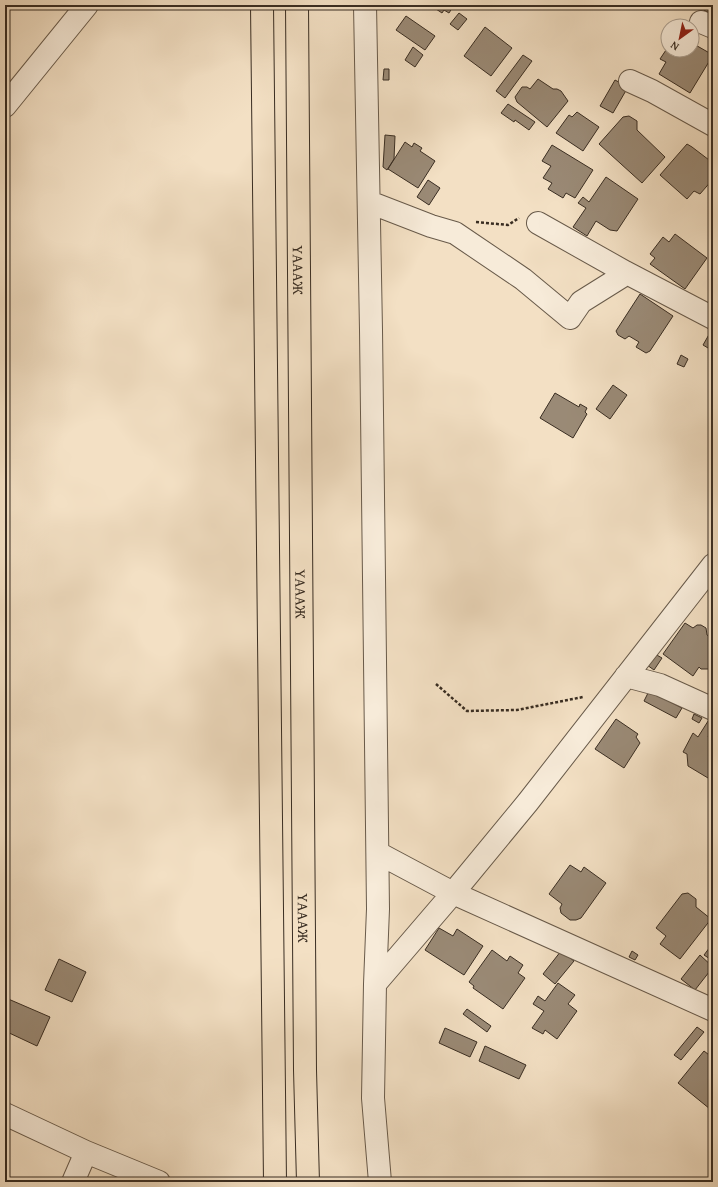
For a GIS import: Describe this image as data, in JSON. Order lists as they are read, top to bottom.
{
  "streets": {
    "highway": ["ҮАААЖ"]
  },
  "north": "bottom left"
}
